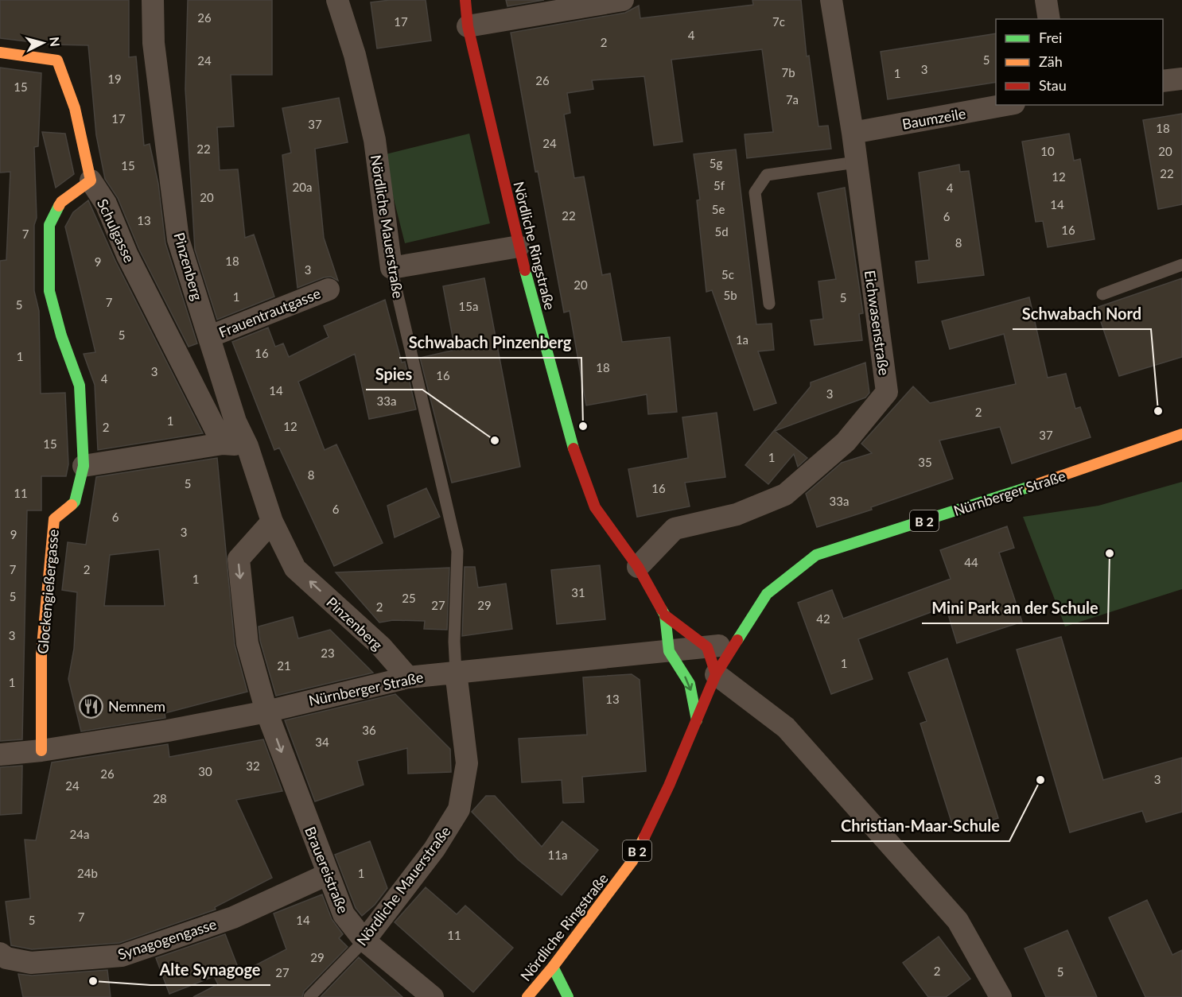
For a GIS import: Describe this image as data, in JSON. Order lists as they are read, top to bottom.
{
  "streets": {
    "main road": [
      "Schulgasse",
      "Nördliche Ringstraße",
      "Nürnberger Straße",
      "B 2",
      "Glockengießergasse"
    ],
    "street": [
      "Baumzeile",
      "Nördliche Mauerstraße",
      "Pinzenberg",
      "Frauentrautgasse",
      "Eichwasenstraße",
      "Brauereistraße",
      "Synagogengasse"
    ]
  },
  "crossings": [
    ["Baumzeile", "Eichwasenstraße"],
    ["Nördliche Mauerstraße", "Nürnberger Straße"],
    ["Nördliche Mauerstraße", "Brauereistraße"],
    ["Schulgasse", "Glockengießergasse"],
    ["Nördliche Ringstraße", "Eichwasenstraße"],
    ["Nördliche Ringstraße", "Nürnberger Straße"],
    ["Pinzenberg", "Frauentrautgasse"],
    ["Pinzenberg", "Nürnberger Straße"],
    ["Nürnberger Straße", "Glockengießergasse"],
    ["Nürnberger Straße", "Brauereistraße"],
    ["Brauereistraße", "Synagogengasse"]
  ],
  "one_way": ["Brauereistraße"],
  "places": {
    "other": [
      "Schwabach Nord",
      "Schwabach Pinzenberg",
      "Spies",
      "Mini Park an der Schule",
      "Christian-Maar-Schule",
      "Alte Synagoge"
    ],
    "restaurant": ["Nemnem"]
  },
  "house_numbers": [
    "26",
    "17",
    "7c",
    "4",
    "2",
    "5",
    "24",
    "3",
    "7b",
    "1",
    "19",
    "26",
    "15",
    "7a",
    "17",
    "37",
    "18",
    "24",
    "22",
    "10",
    "20",
    "5g",
    "15",
    "22",
    "12",
    "5f",
    "20a",
    "4",
    "20",
    "14",
    "5e",
    "22",
    "6",
    "13",
    "16",
    "5d",
    "7",
    "8",
    "18",
    "9",
    "3",
    "5c",
    "20",
    "5b",
    "1",
    "5",
    "7",
    "5",
    "15a",
    "5",
    "1a",
    "16",
    "1",
    "18",
    "3",
    "16",
    "4",
    "14",
    "3",
    "33a",
    "2",
    "1",
    "12",
    "2",
    "37",
    "15",
    "1",
    "35",
    "8",
    "5",
    "16",
    "11",
    "33a",
    "6",
    "6",
    "3",
    "9",
    "44",
    "7",
    "2",
    "1",
    "31",
    "5",
    "25",
    "27",
    "29",
    "2",
    "42",
    "3",
    "23",
    "1",
    "21",
    "1",
    "13",
    "36",
    "34",
    "32",
    "30",
    "26",
    "3",
    "24",
    "28",
    "24a",
    "11a",
    "24b",
    "1",
    "7",
    "5",
    "14",
    "11",
    "29",
    "2",
    "5",
    "27"
  ],
  "legend": ["Frei", "Zäh", "Stau"],
  "north": "right"
}
